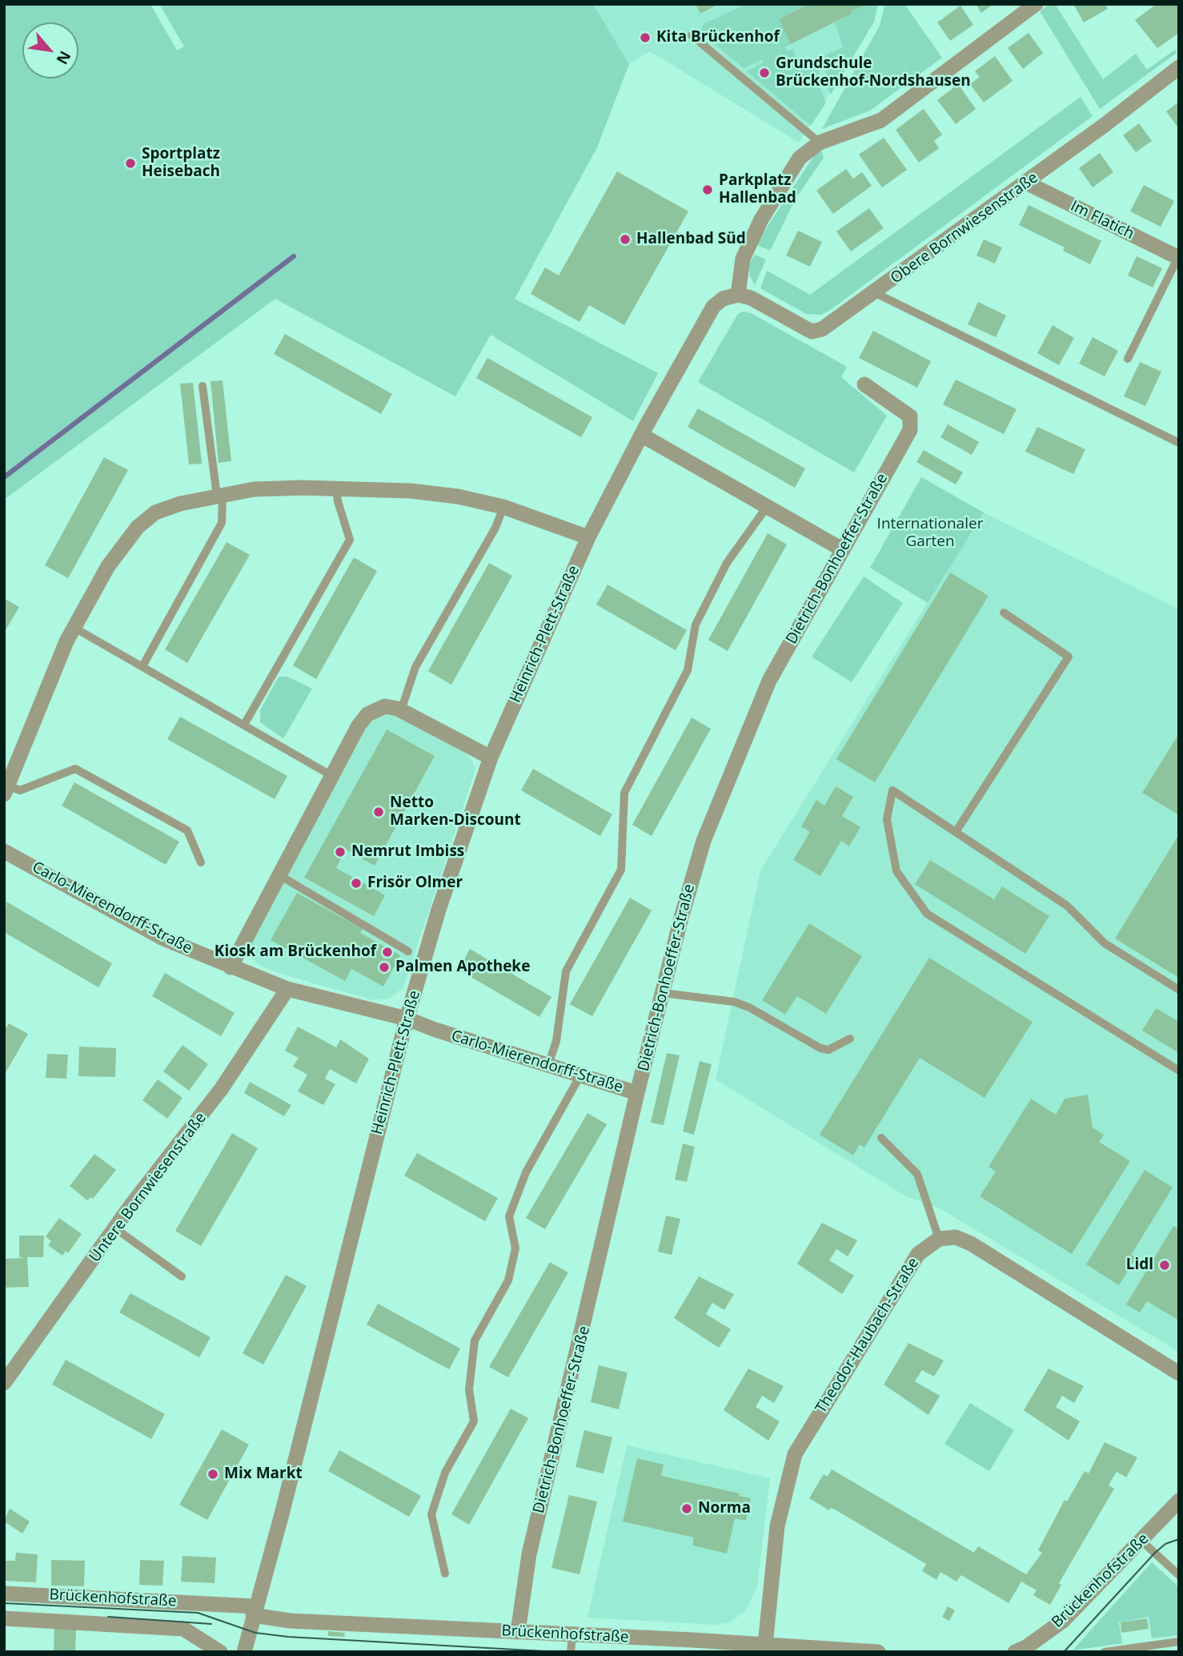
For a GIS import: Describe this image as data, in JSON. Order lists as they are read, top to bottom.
{
  "streets": {
    "street": [
      "Im Flatich",
      "Obere Bornwiesenstraße",
      "Dietrich-Bonhoeffer-Straße",
      "Heinrich-Plett-Straße",
      "Carlo-Mierendorff-Straße",
      "Untere Bornwiesenstraße",
      "Theodor-Haubach-Straße",
      "Brückenhofstraße"
    ]
  },
  "crossings": [
    ["Im Flatich", "Obere Bornwiesenstraße"],
    ["Obere Bornwiesenstraße", "Heinrich-Plett-Straße"],
    ["Dietrich-Bonhoeffer-Straße", "Carlo-Mierendorff-Straße"],
    ["Dietrich-Bonhoeffer-Straße", "Brückenhofstraße"],
    ["Heinrich-Plett-Straße", "Carlo-Mierendorff-Straße"],
    ["Heinrich-Plett-Straße", "Brückenhofstraße"],
    ["Carlo-Mierendorff-Straße", "Untere Bornwiesenstraße"],
    ["Theodor-Haubach-Straße", "Brückenhofstraße"]
  ],
  "parks": ["Internationaler Garten"],
  "places": [
    "Kita Brückenhof",
    "Grundschule Brückenhof-Nordshausen",
    "Sportplatz Heisebach",
    "Parkplatz Hallenbad",
    "Hallenbad Süd",
    "Netto Marken-Discount",
    "Nemrut Imbiss",
    "Frisör Olmer",
    "Kiosk am Brückenhof",
    "Palmen Apotheke",
    "Lidl",
    "Mix Markt",
    "Norma"
  ],
  "north": "bottom right"
}
